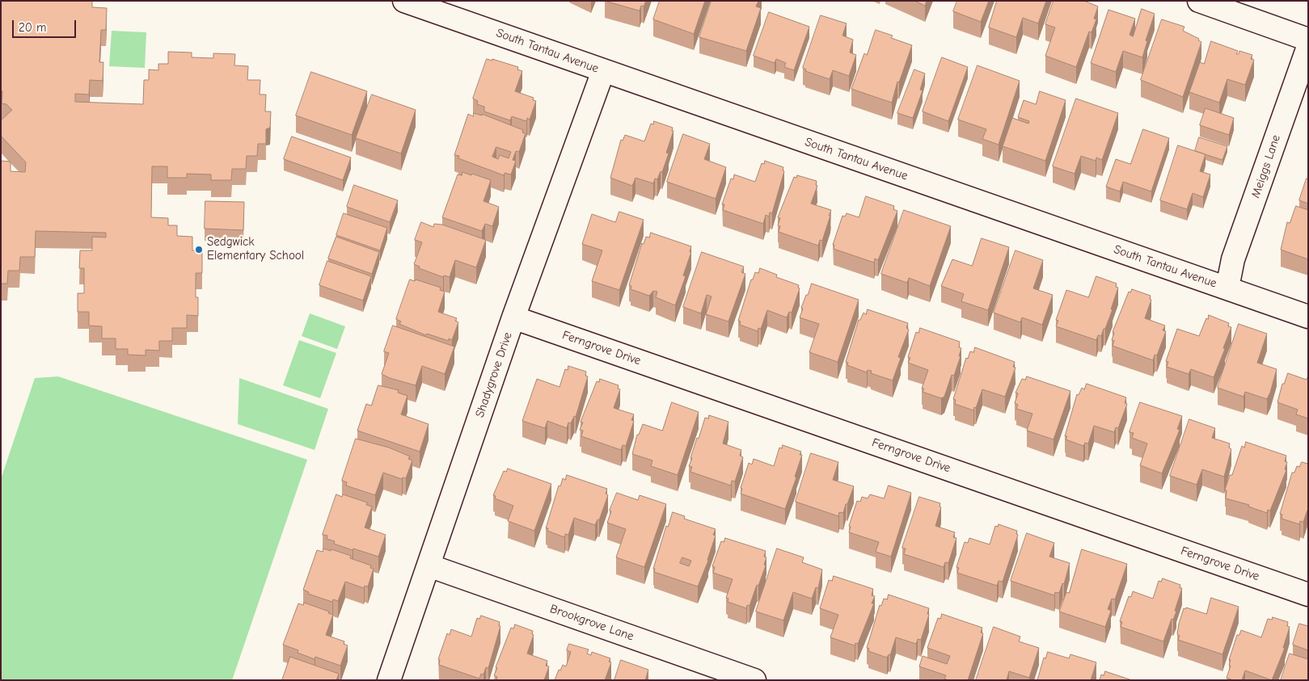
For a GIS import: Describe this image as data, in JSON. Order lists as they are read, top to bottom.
{
  "streets": {
    "street": [
      "South Tantau Avenue",
      "Meiggs Lane",
      "Ferngrove Drive",
      "Shadygrove Drive",
      "Brookgrove Lane"
    ]
  },
  "crossings": [
    ["South Tantau Avenue", "Meiggs Lane"],
    ["South Tantau Avenue", "Shadygrove Drive"],
    ["Ferngrove Drive", "Shadygrove Drive"],
    ["Shadygrove Drive", "Brookgrove Lane"]
  ],
  "places": ["Sedgwick Elementary School"],
  "scale_bar": "20 m"
}
